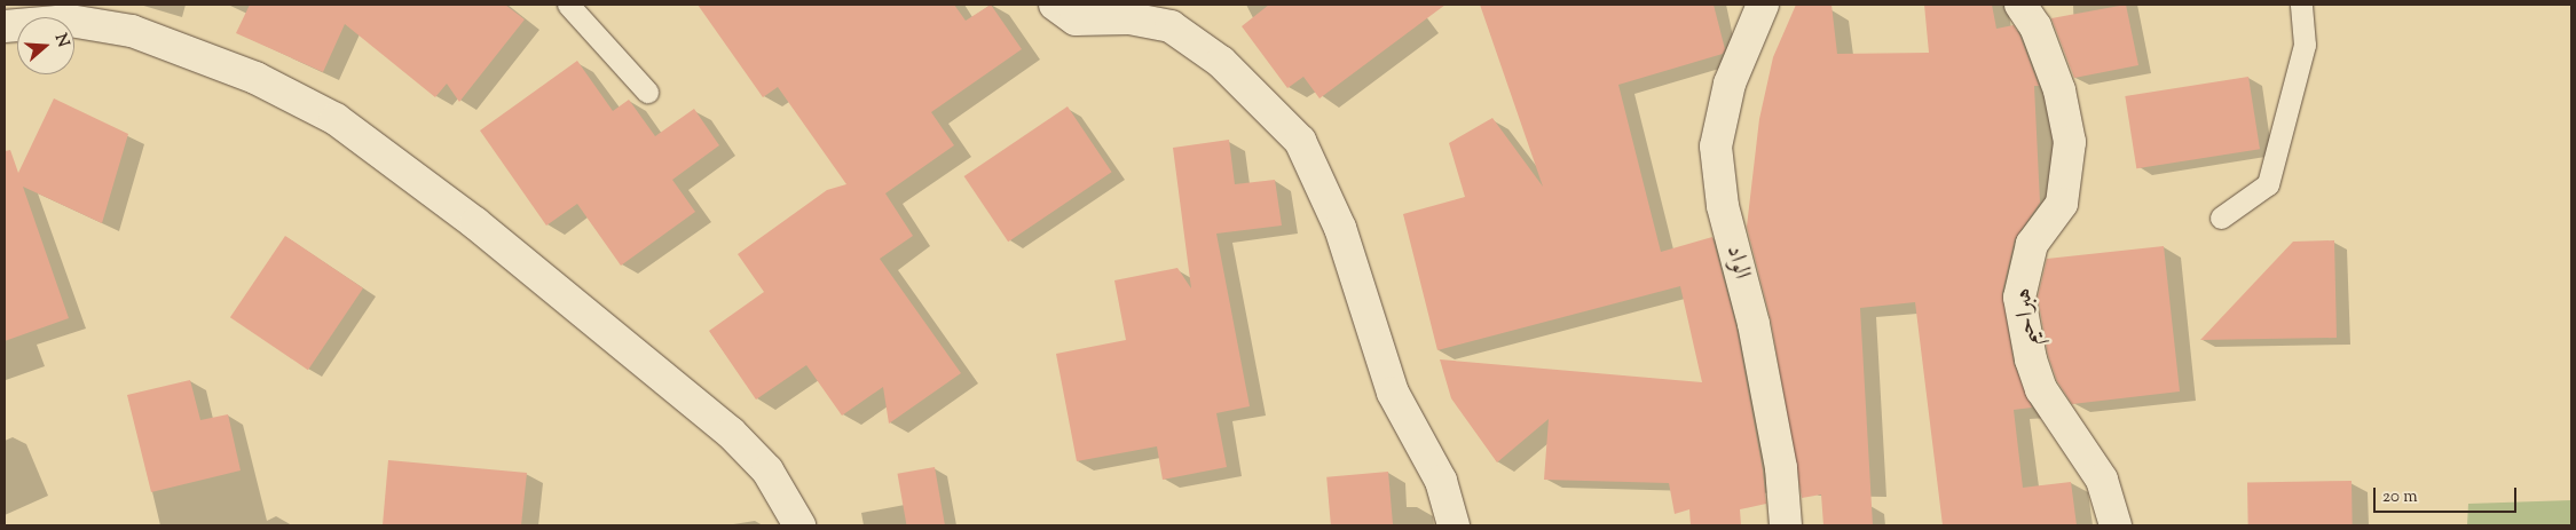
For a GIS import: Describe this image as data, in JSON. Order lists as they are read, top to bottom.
{
  "streets": {
    "street": ["الواد", "هبراحيم"]
  },
  "scale_bar": "20 m",
  "north": "right"
}
